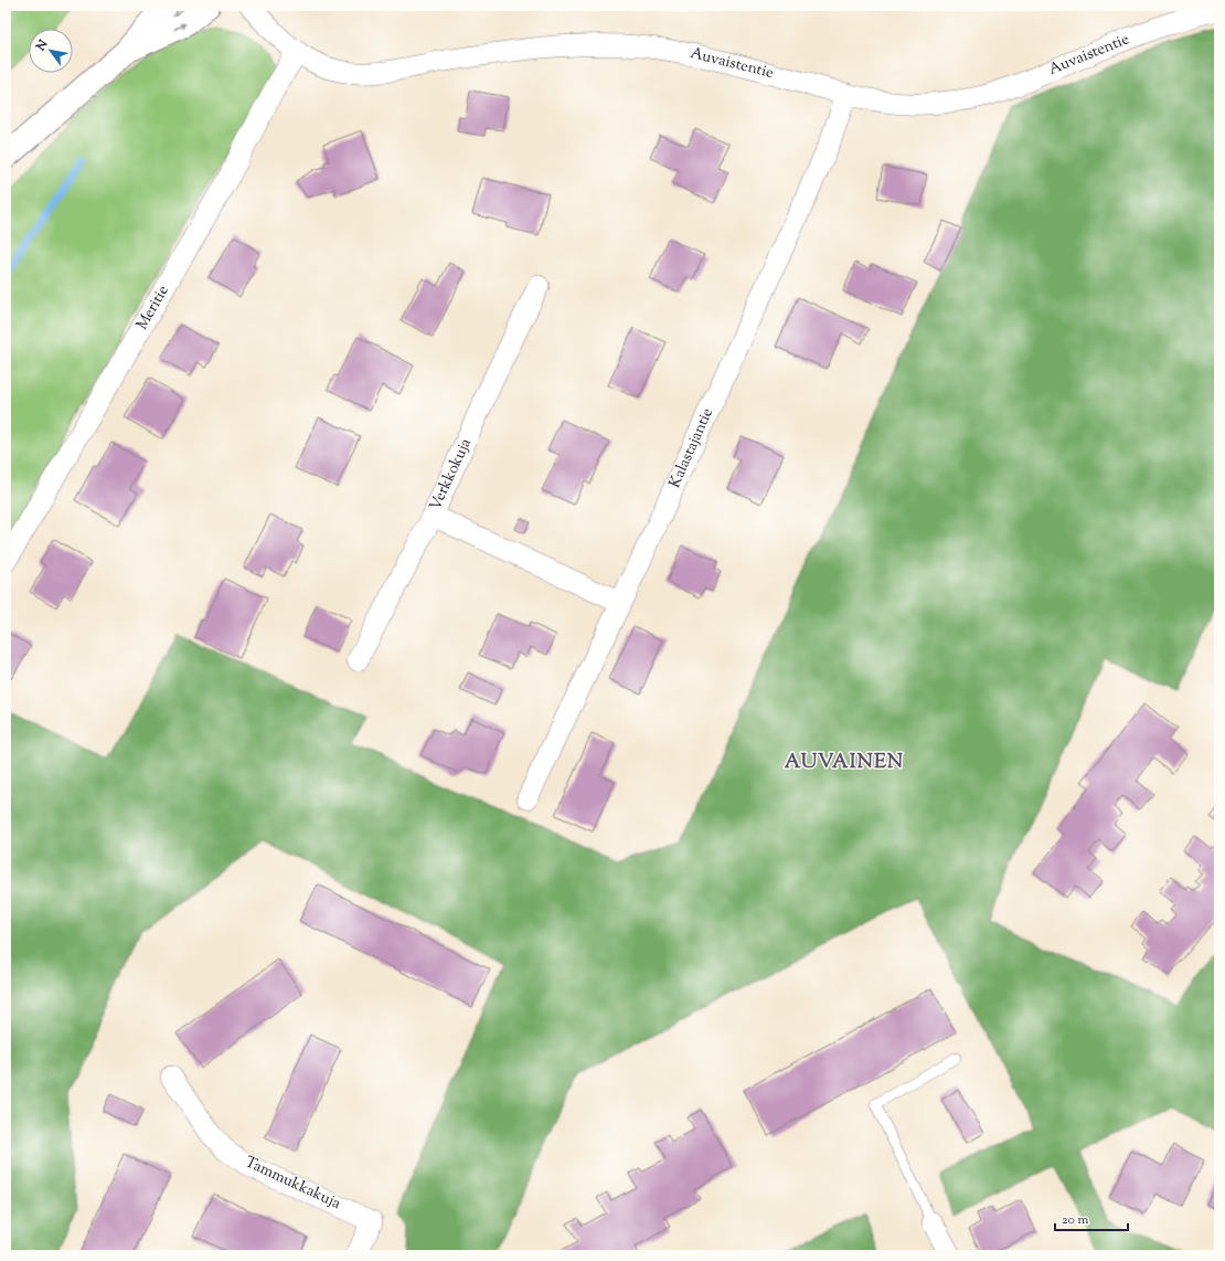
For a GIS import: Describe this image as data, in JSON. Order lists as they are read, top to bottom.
{
  "streets": {
    "street": [
      "Auvaistentie",
      "Meritie",
      "Kalastajantie",
      "Verkkokuja",
      "Tammukkakuja"
    ]
  },
  "crossings": [
    ["Auvaistentie", "Meritie"],
    ["Auvaistentie", "Kalastajantie"]
  ],
  "districts": ["AUVAINEN"],
  "scale_bar": "20 m",
  "north": "top left"
}
